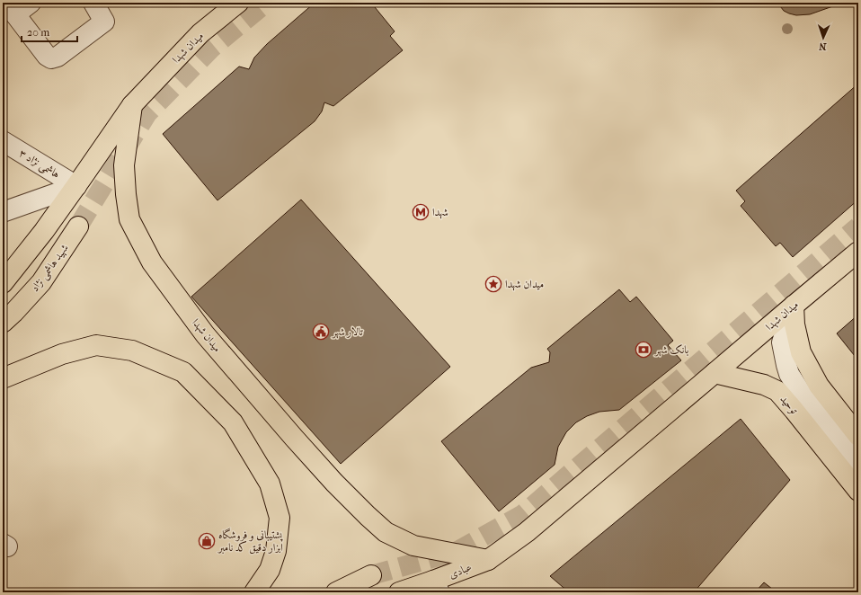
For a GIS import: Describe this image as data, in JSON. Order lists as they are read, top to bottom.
{
  "streets": {
    "main road": [
      "میدان شهدا",
      "شهید هاشمی نژاد",
      "توحید",
      "عبادی"
    ],
    "street": ["هاشمی نژاد ۳"]
  },
  "crossings": [
    ["میدان شهدا", "توحید"],
    ["میدان شهدا", "عبادی"]
  ],
  "places": {
    "metro station": ["شهدا"],
    "place": ["میدان شهدا"],
    "public building": ["تالار شهر"],
    "bank": ["بانک شهر"],
    "shop": ["پشتیبانی و فروشگاه ابزار دقیق کد نامبر"]
  },
  "scale_bar": "20 m",
  "north": "bottom"
}
